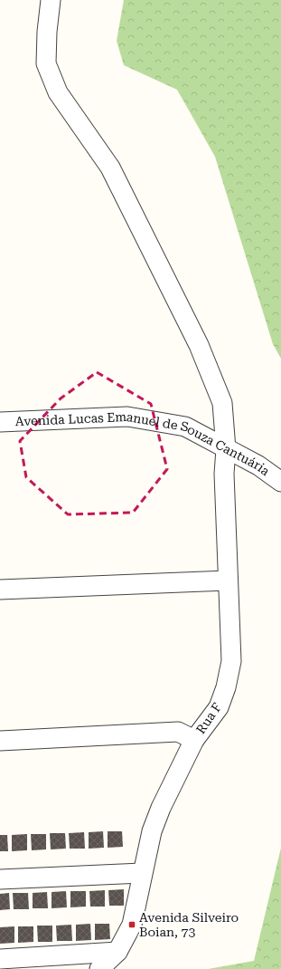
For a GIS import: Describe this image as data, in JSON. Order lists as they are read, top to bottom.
{
  "streets": {
    "street": ["Avenida Lucas Emanuel de Souza Cantuária", "Rua F"]
  },
  "crossings": [
    ["Avenida Lucas Emanuel de Souza Cantuária", "Rua F"]
  ],
  "places": {
    "transit": ["Avenida Silveiro Boian, 73"]
  }
}
